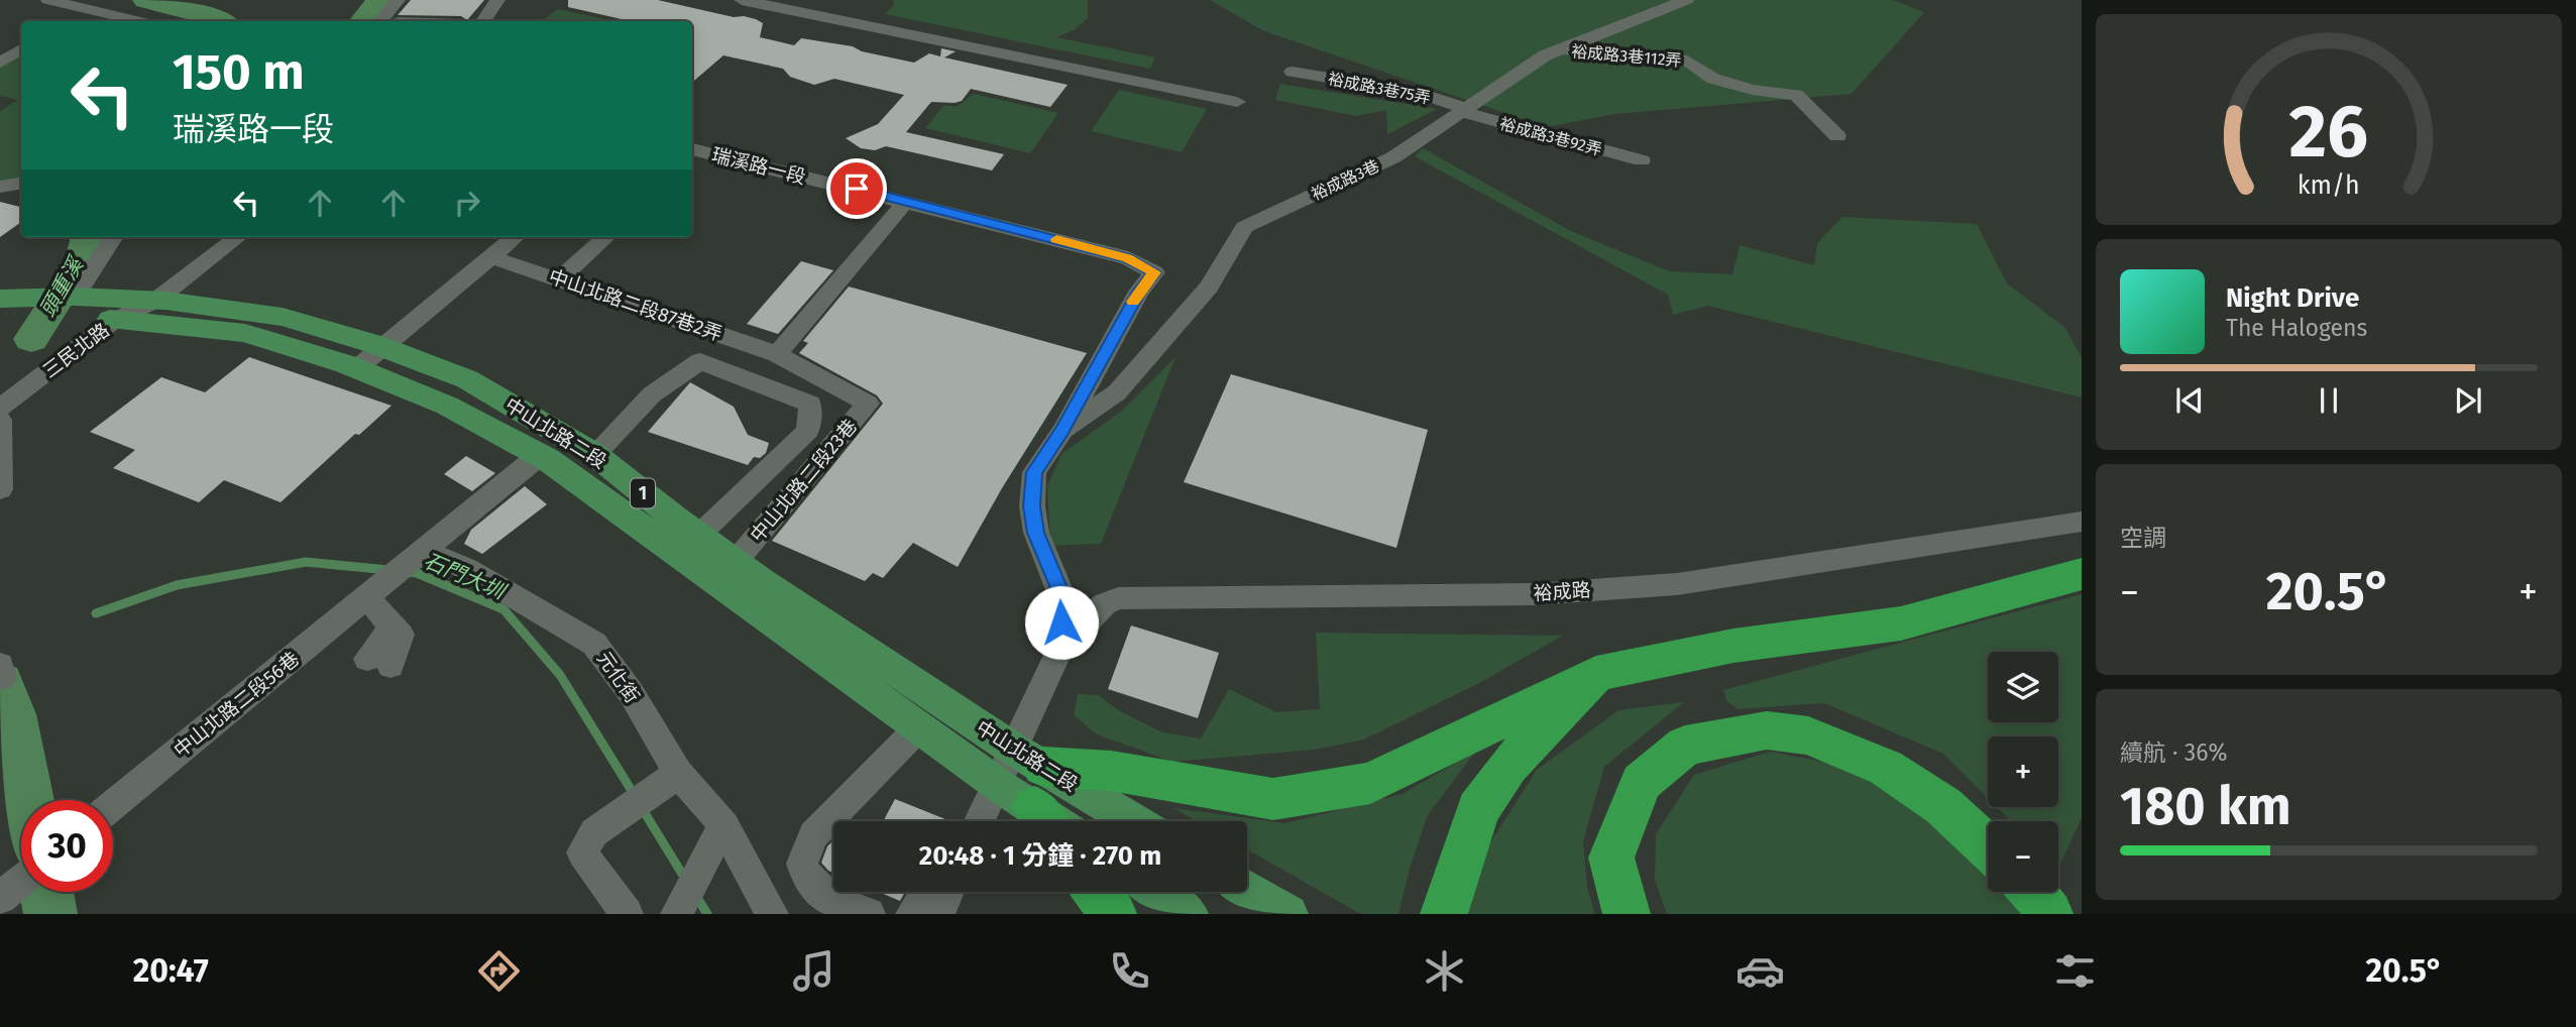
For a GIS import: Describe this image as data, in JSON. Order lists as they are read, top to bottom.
{
  "streets": {
    "main road": ["中山北路二段", "1"],
    "street": [
      "裕成路3巷112弄",
      "裕成路3巷75弄",
      "裕成路3巷92弄",
      "瑞溪路一段",
      "裕成路3巷",
      "中山北路二段87巷2弄",
      "三民北路",
      "中山北路二段23巷",
      "裕成路",
      "元化街",
      "中山北路二段56巷"
    ]
  },
  "crossings": [
    ["裕成路3巷112弄", "裕成路3巷"],
    ["裕成路3巷75弄", "裕成路3巷92弄"],
    ["裕成路3巷75弄", "裕成路3巷"],
    ["裕成路3巷92弄", "裕成路3巷"],
    ["瑞溪路一段", "裕成路3巷"],
    ["裕成路3巷", "中山北路二段"],
    ["裕成路3巷", "裕成路"],
    ["中山北路二段87巷2弄", "中山北路二段23巷"],
    ["三民北路", "中山北路二段"],
    ["中山北路二段", "中山北路二段23巷"],
    ["中山北路二段", "1"],
    ["元化街", "中山北路二段56巷"]
  ],
  "water": ["頭重溪", "石門大圳"],
  "page": {
    "turn": ["150 m", "瑞溪路一段"],
    "song": ["Night Drive", "The Halogens"],
    "tile": [
      "空調",
      ["續航 · 36%", "180 km"]
    ],
    "heat": ["−", "20.5°", "+"],
    "map_buttons": ["+", "−"],
    "limit": "30",
    "trip": "20:48 · 1 分鐘 · 270 m",
    "tabs": ["20:47", "20.5°"],
    "gauge": ["26", "km/h"]
  }
}
